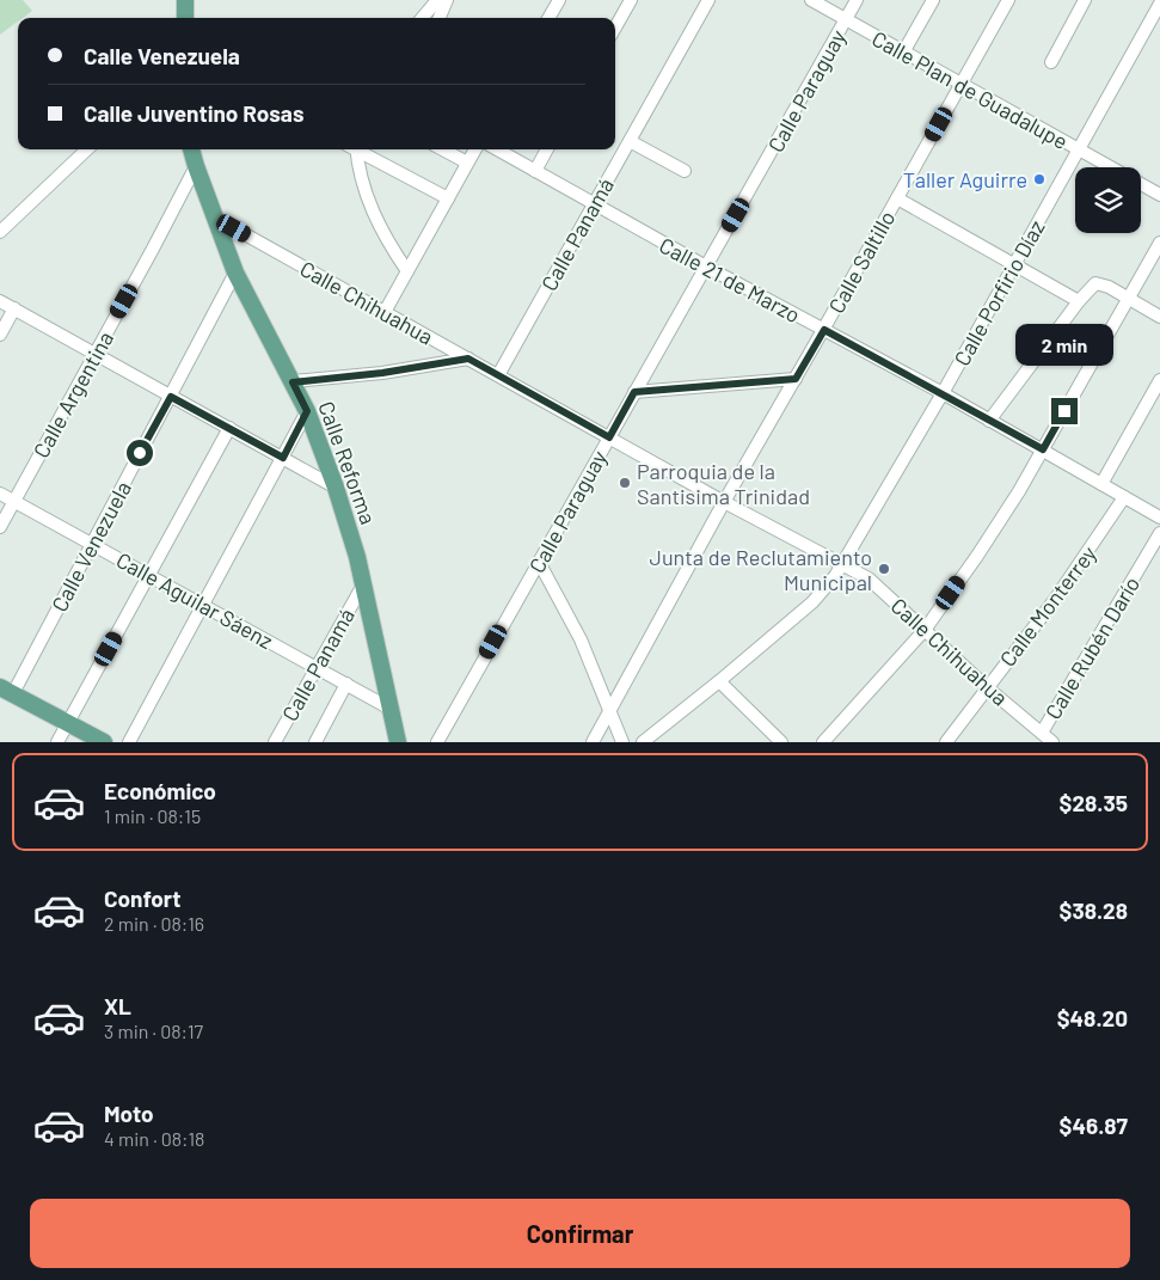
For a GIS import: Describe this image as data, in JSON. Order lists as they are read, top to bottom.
{
  "streets": {
    "main road": ["Calle Reforma"],
    "street": [
      "Calle Plan de Guadalupe",
      "Calle Paraguay",
      "Calle Panamá",
      "Calle Saltillo",
      "Calle 21 de Marzo",
      "Calle Porfirio Díaz",
      "Calle Chihuahua",
      "Calle Argentina",
      "Calle Venezuela",
      "Calle Aguilar Sáenz",
      "Calle Monterrey",
      "Calle Rubén Darío"
    ]
  },
  "crossings": [
    ["Calle Plan de Guadalupe", "Calle Paraguay"],
    ["Calle Plan de Guadalupe", "Calle Saltillo"],
    ["Calle Plan de Guadalupe", "Calle Porfirio Díaz"],
    ["Calle Paraguay", "Calle 21 de Marzo"],
    ["Calle Paraguay", "Calle Chihuahua"],
    ["Calle Panamá", "Calle 21 de Marzo"],
    ["Calle Panamá", "Calle Chihuahua"],
    ["Calle Panamá", "Calle Reforma"],
    ["Calle Panamá", "Calle Aguilar Sáenz"],
    ["Calle Saltillo", "Calle 21 de Marzo"],
    ["Calle Saltillo", "Calle Chihuahua"],
    ["Calle 21 de Marzo", "Calle Porfirio Díaz"],
    ["Calle 21 de Marzo", "Calle Monterrey"],
    ["Calle Porfirio Díaz", "Calle Chihuahua"],
    ["Calle Chihuahua", "Calle Reforma"],
    ["Calle Chihuahua", "Calle Monterrey"],
    ["Calle Chihuahua", "Calle Rubén Darío"],
    ["Calle Argentina", "Calle Reforma"],
    ["Calle Argentina", "Calle Aguilar Sáenz"],
    ["Calle Reforma", "Calle Venezuela"],
    ["Calle Reforma", "Calle Aguilar Sáenz"],
    ["Calle Venezuela", "Calle Aguilar Sáenz"]
  ],
  "places": ["Taller Aguirre", "Parroquia de la Santisima Trinidad", "Junta de Reclutamiento Municipal"],
  "page": {
    "banner": ["Calle Venezuela", "Calle Juventino Rosas"],
    "bubble": "2 min",
    "list": [
      {
        "name": "Económico",
        "note": "1 min · 08:15",
        "value": "$28.35"
      },
      {
        "name": "Confort",
        "note": "2 min · 08:16",
        "value": "$38.28"
      },
      {
        "name": "XL",
        "note": "3 min · 08:17",
        "value": "$48.20"
      },
      {
        "name": "Moto",
        "note": "4 min · 08:18",
        "value": "$46.87"
      }
    ],
    "buttons": "Confirmar"
  }
}
